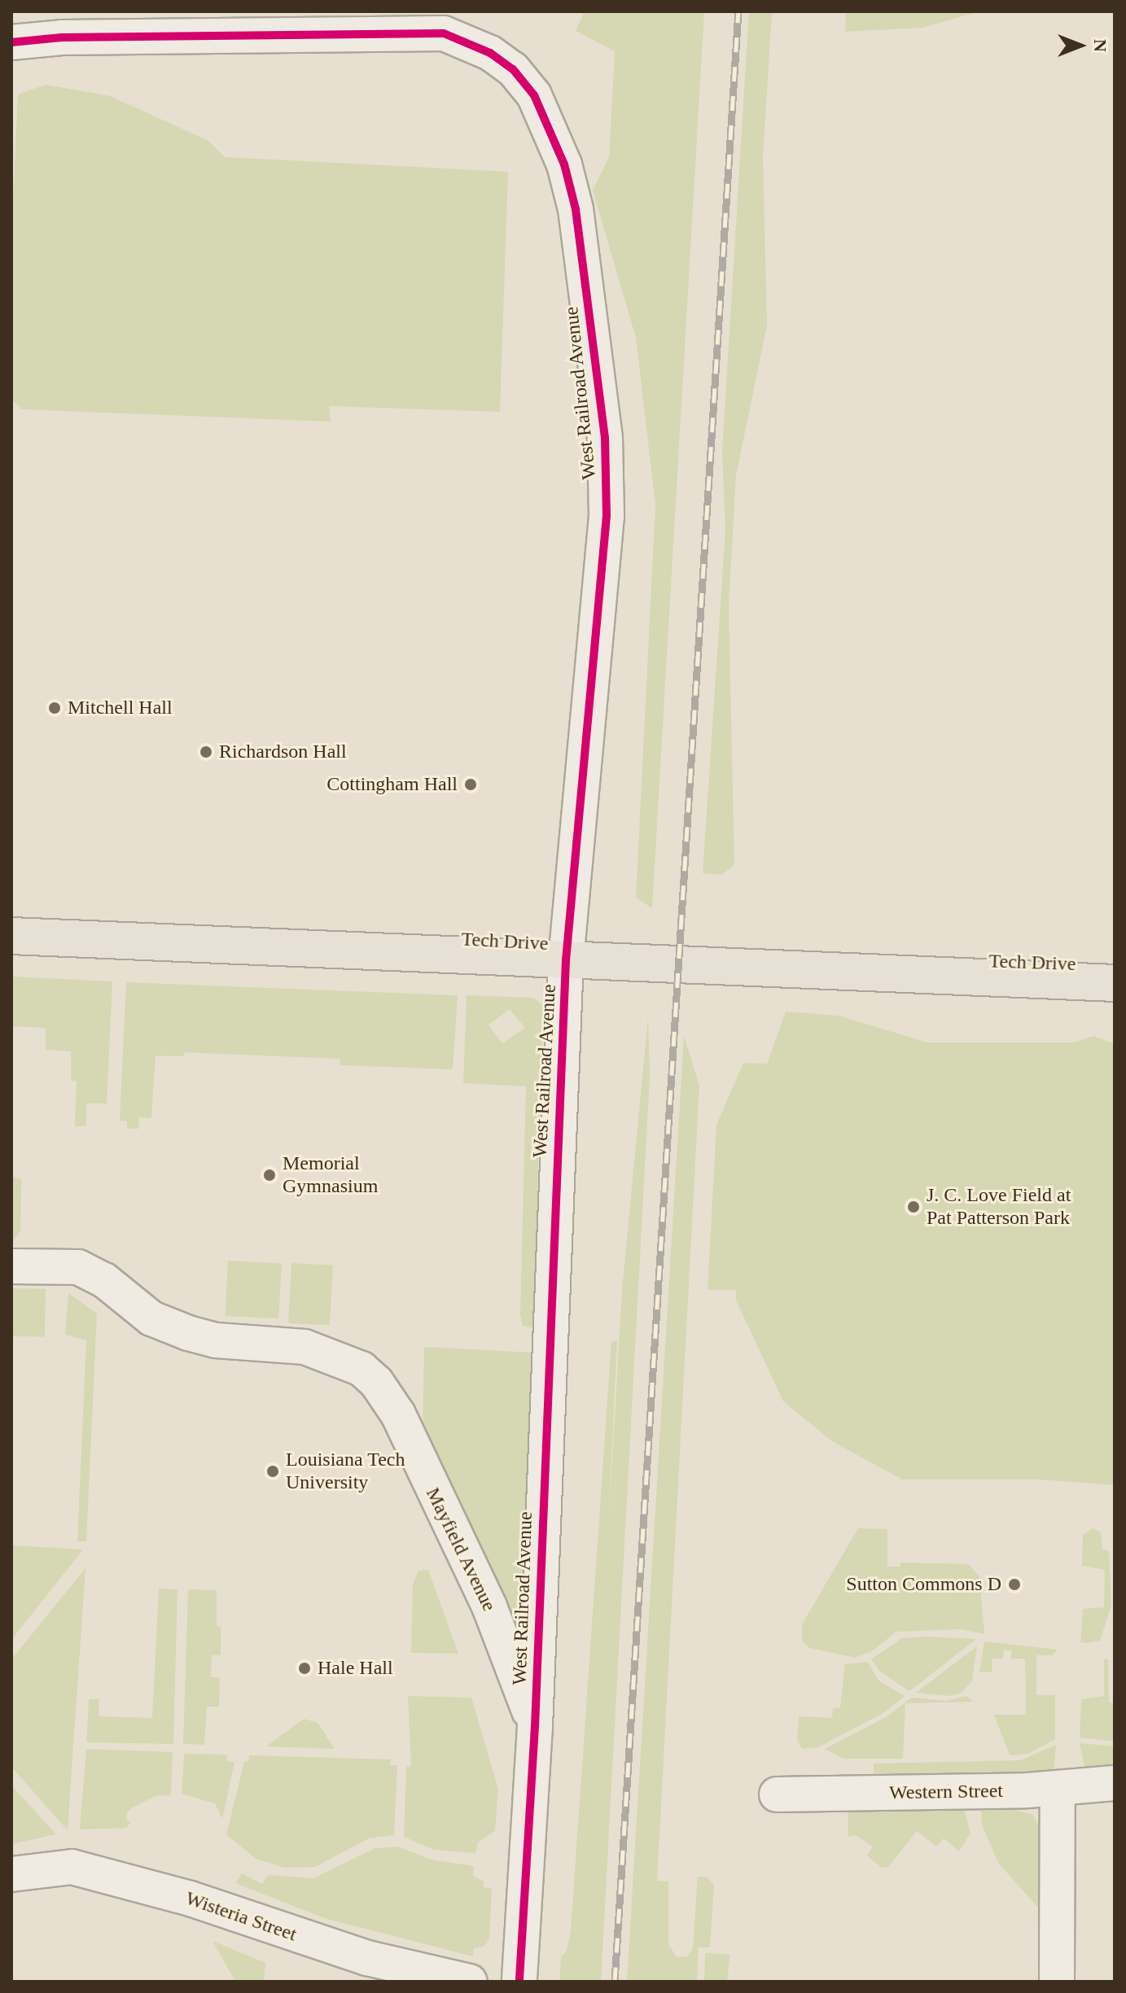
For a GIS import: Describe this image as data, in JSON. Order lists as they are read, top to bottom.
{
  "streets": {
    "main road": ["Tech Drive"],
    "street": [
      "West Railroad Avenue",
      "Mayfield Avenue",
      "Western Street",
      "Wisteria Street"
    ]
  },
  "crossings": [
    ["West Railroad Avenue", "Tech Drive"],
    ["West Railroad Avenue", "Mayfield Avenue"]
  ],
  "places": [
    "Mitchell Hall",
    "Richardson Hall",
    "Cottingham Hall",
    "Memorial Gymnasium",
    "J. C. Love Field at Pat Patterson Park",
    "Louisiana Tech University",
    "Sutton Commons D",
    "Hale Hall"
  ],
  "north": "right"
}
